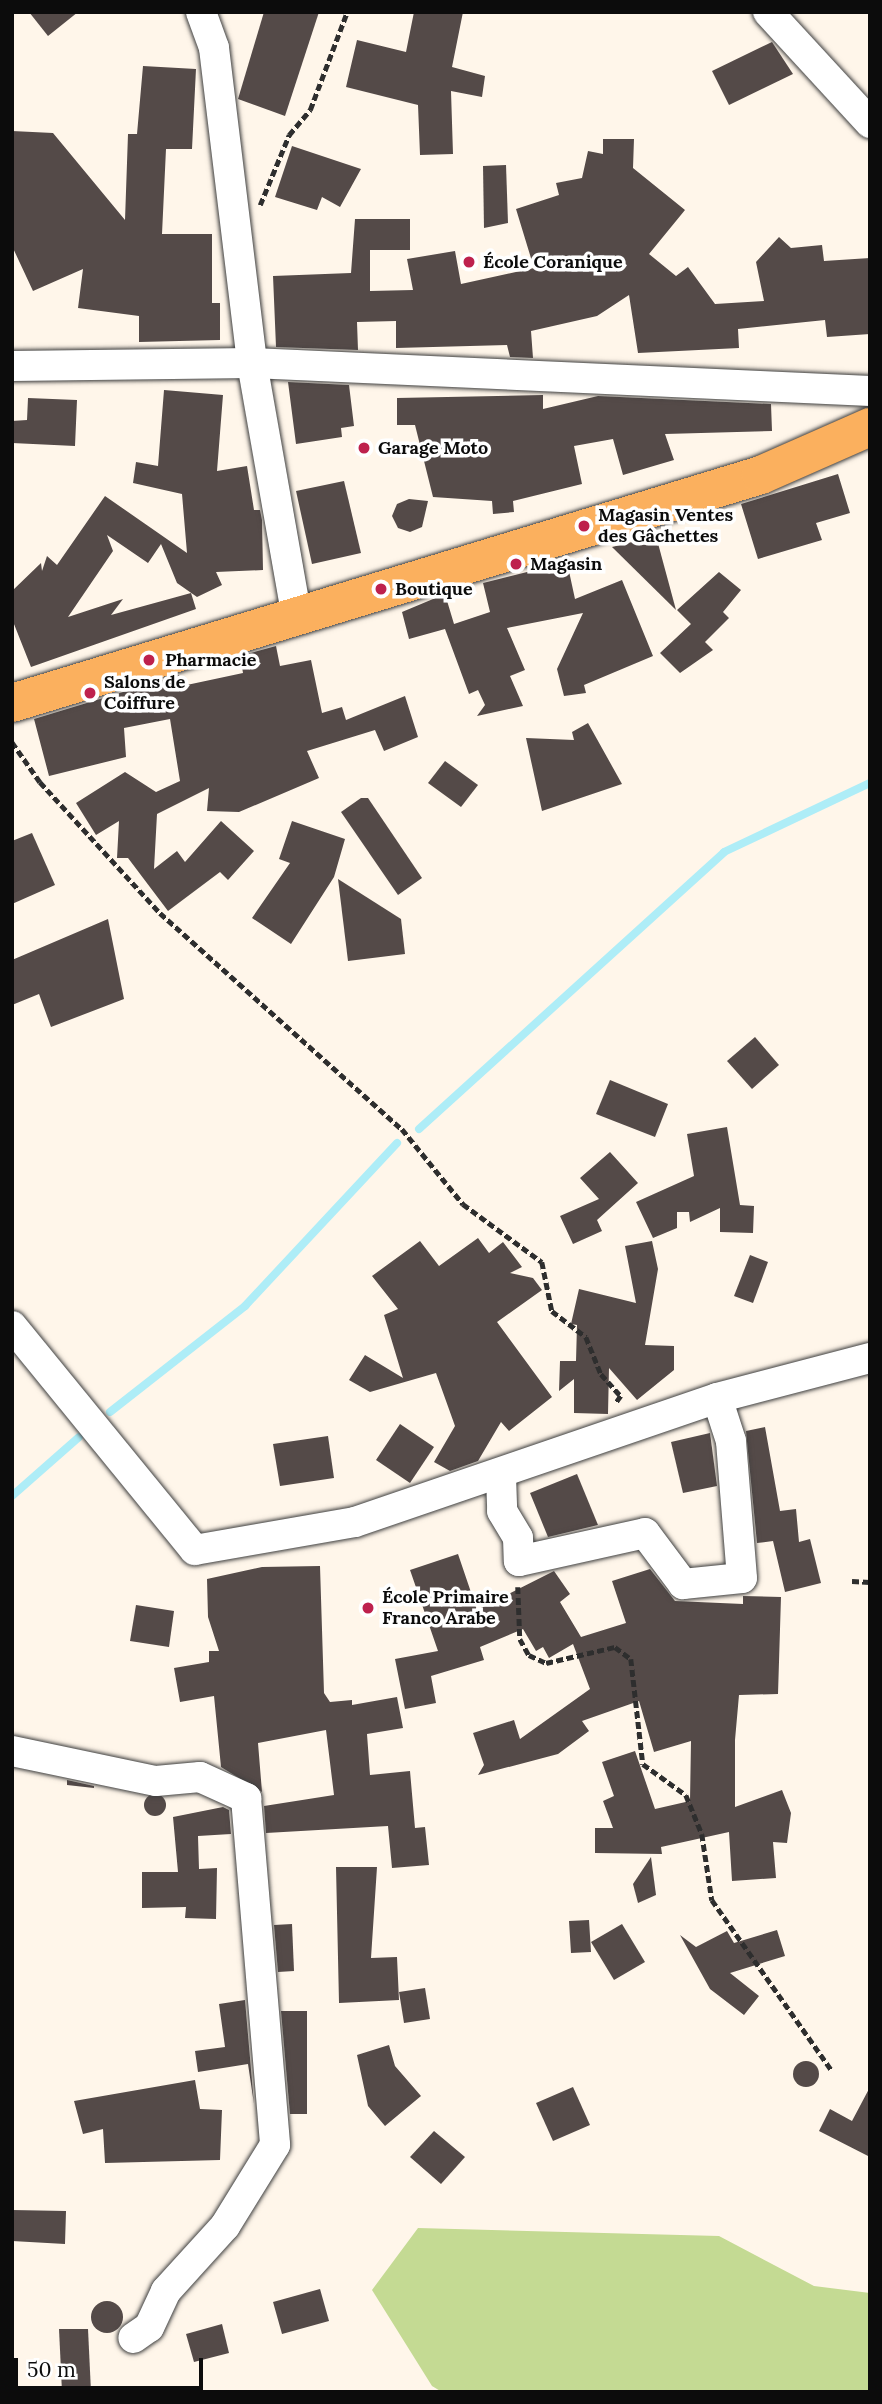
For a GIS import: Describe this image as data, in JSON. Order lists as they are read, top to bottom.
{
  "places": [
    "École Coranique",
    "Garage Moto",
    "Magasin Ventes des Gâchettes",
    "Magasin",
    "Boutique",
    "Pharmacie",
    "Salons de Coiffure",
    "École Primaire Franco Arabe"
  ],
  "scale_bar": "50 m"
}
